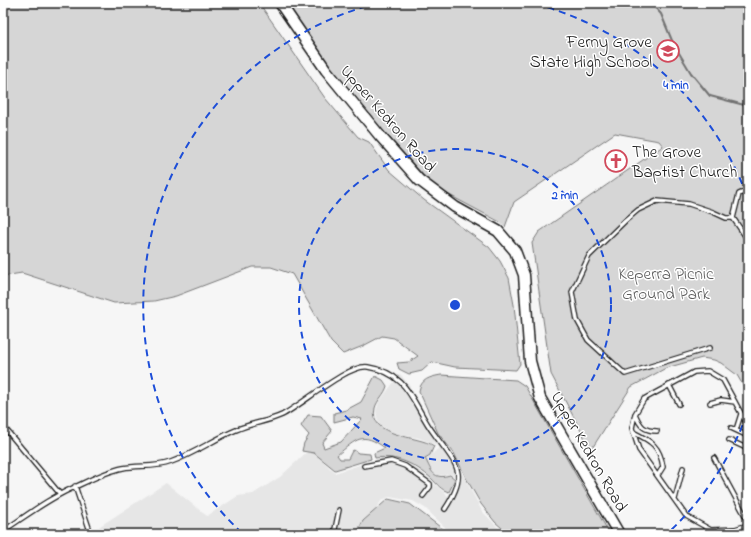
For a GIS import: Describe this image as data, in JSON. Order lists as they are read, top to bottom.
{
  "streets": {
    "main road": ["Upper Kedron Road"]
  },
  "parks": ["Keperra Picnic Ground Park"],
  "places": {
    "school or university": ["Ferny Grove State High School"],
    "church": ["The Grove Baptist Church"]
  },
  "rings": ["4 min", "2 min"]
}
